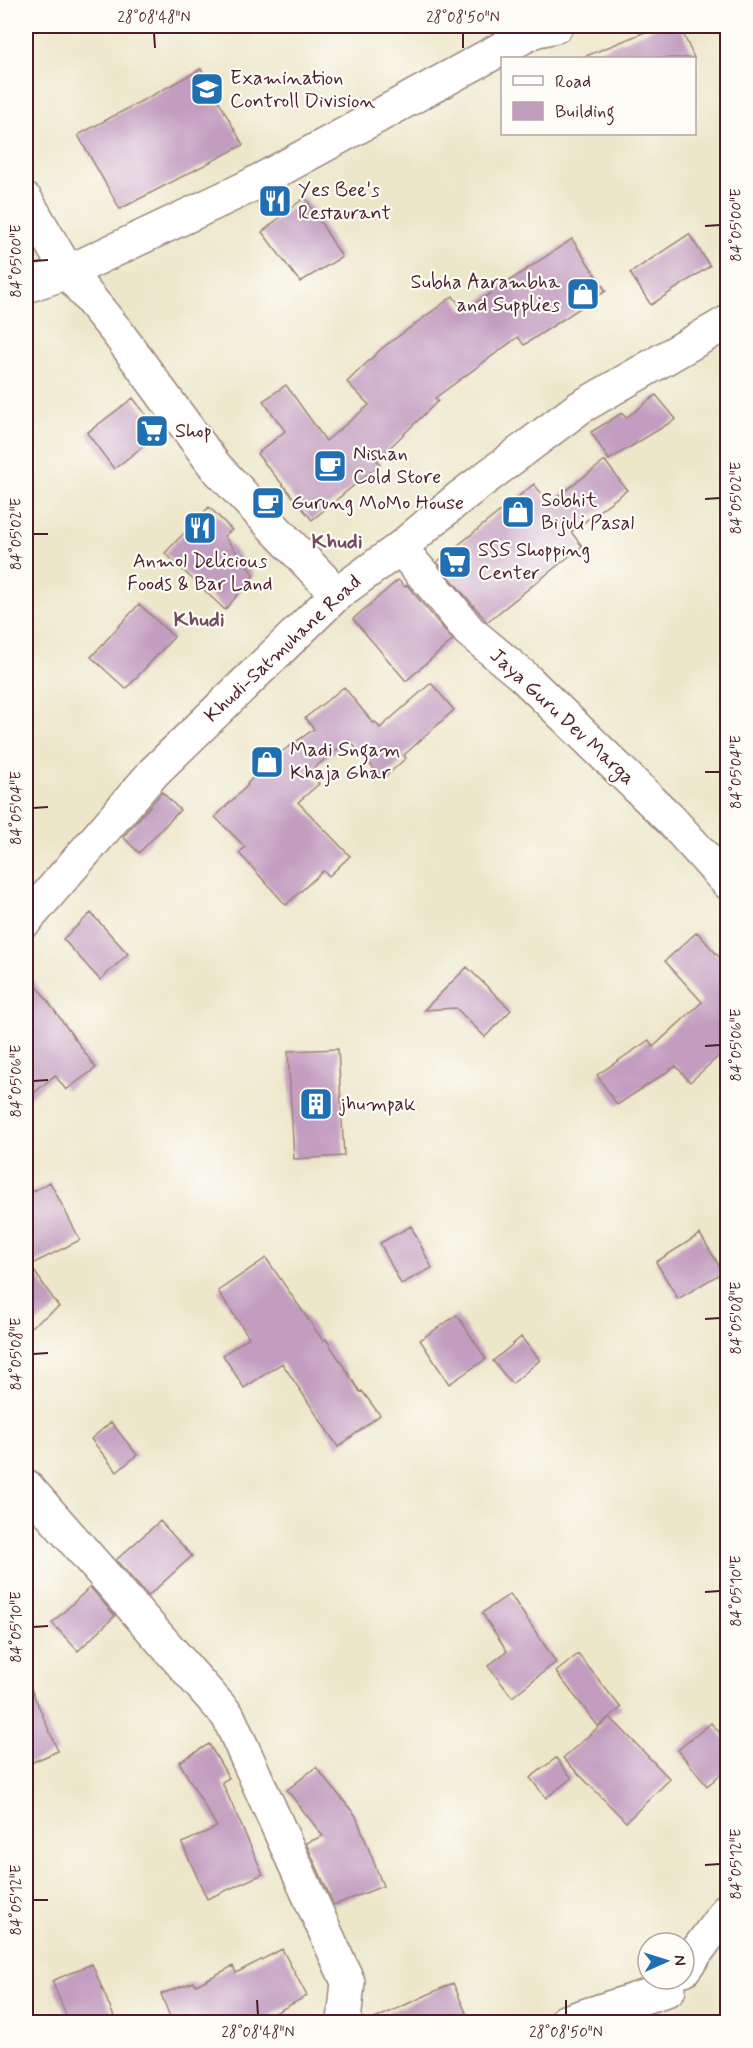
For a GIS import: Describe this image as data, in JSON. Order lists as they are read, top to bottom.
{
  "streets": {
    "street": ["Khudi-Satmuhane Road", "Jaya Guru Dev Marga"]
  },
  "crossings": [
    ["Khudi-Satmuhane Road", "Jaya Guru Dev Marga"]
  ],
  "districts": ["Khudi", "Khudi"],
  "places": {
    "school or university": ["Examination Controll Division"],
    "restaurant": ["Yes Bee's Restaurant", "Anmol Delicious Foods & Bar Land"],
    "shop": ["Subha Aarambha and Supplies", "Sobhit Bijuli Pasal", "Madi Sngam Khaja Ghar"],
    "supermarket": ["Shop", "SSS Shopping Center"],
    "cafe": ["Nishan Cold Store", "Gurung MoMo House"],
    "building": ["jhumpak"]
  },
  "legend": ["Road", "Building"],
  "north": "right",
  "coordinates": [
    "28°08'48\"N",
    "28°08'50\"N",
    "84°05'00\"E",
    "84°05'02\"E",
    "84°05'04\"E",
    "84°05'06\"E",
    "84°05'08\"E",
    "84°05'10\"E",
    "84°05'12\"E"
  ]
}
